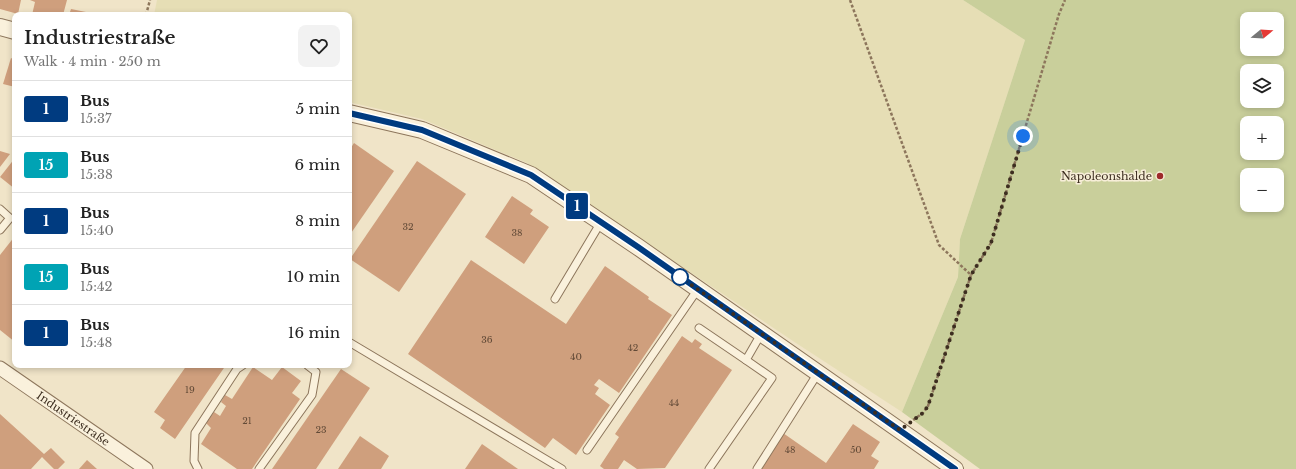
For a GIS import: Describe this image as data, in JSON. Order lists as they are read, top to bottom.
{
  "streets": {
    "street": ["Industriestraße"]
  },
  "places": ["Napoleonshalde"],
  "lines": ["bus line 1"],
  "house_numbers": [
    "32",
    "38",
    "36",
    "42",
    "40",
    "19",
    "44",
    "21",
    "23",
    "48",
    "50"
  ],
  "north": "right",
  "page": {
    "on_map": "1",
    "map_buttons": ["+", "−"],
    "heading": ["Industriestraße", "Walk · 4 min · 250 m"],
    "list": [
      {
        "mark": "1",
        "name": "Bus",
        "note": "15:37",
        "value": "5 min"
      },
      {
        "mark": "15",
        "name": "Bus",
        "note": "15:38",
        "value": "6 min"
      },
      {
        "mark": "1",
        "name": "Bus",
        "note": "15:40",
        "value": "8 min"
      },
      {
        "mark": "15",
        "name": "Bus",
        "note": "15:42",
        "value": "10 min"
      },
      {
        "mark": "1",
        "name": "Bus",
        "note": "15:48",
        "value": "16 min"
      }
    ]
  }
}
